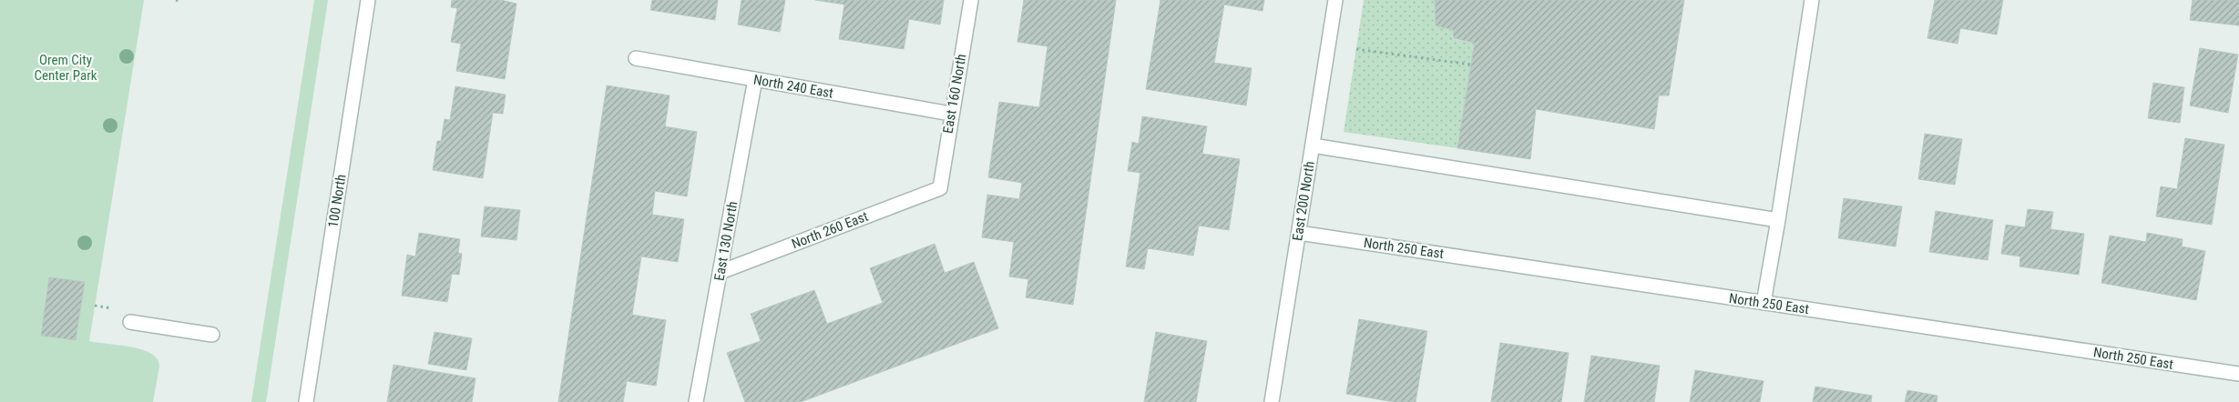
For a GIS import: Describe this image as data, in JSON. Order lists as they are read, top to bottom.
{
  "streets": {
    "street": [
      "North 240 East",
      "East 160 North",
      "100 North",
      "East 200 North",
      "North 260 East",
      "East 130 North",
      "North 250 East"
    ]
  },
  "crossings": [
    ["North 240 East", "East 160 North"],
    ["North 240 East", "East 130 North"],
    ["East 160 North", "North 260 East"],
    ["East 200 North", "North 250 East"],
    ["North 260 East", "East 130 North"]
  ],
  "parks": ["Orem City Center Park"]
}
